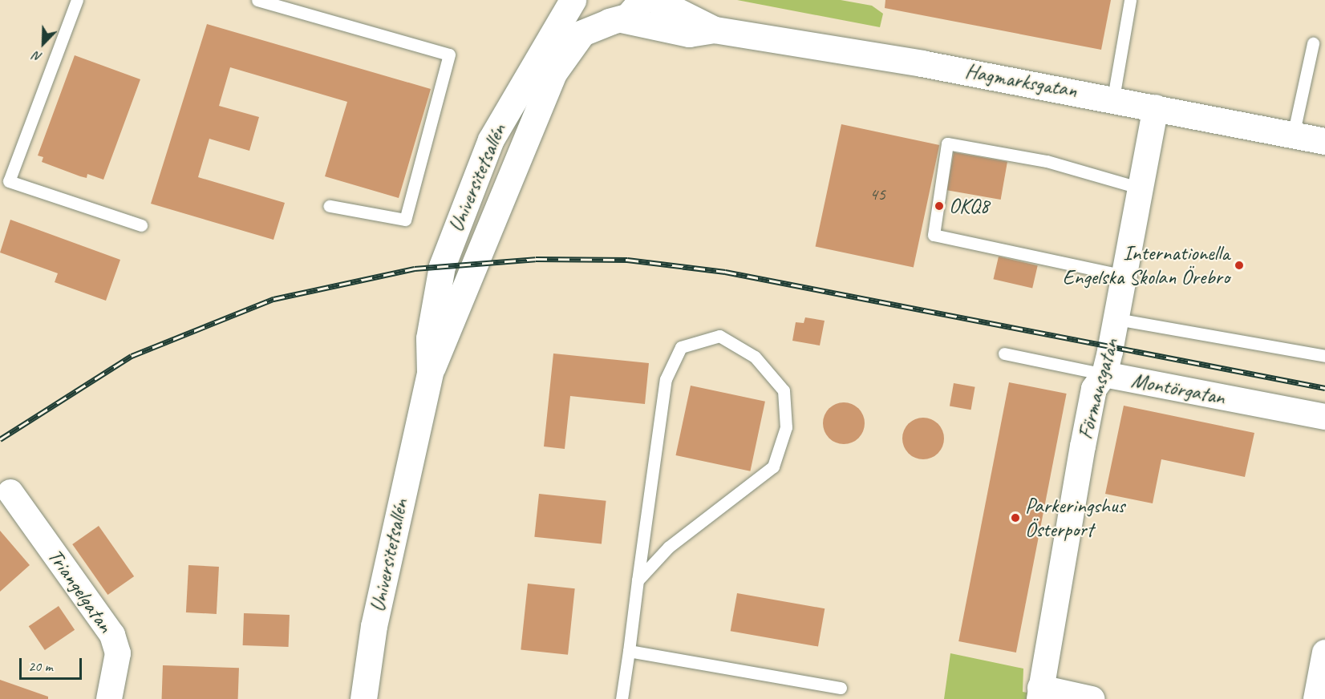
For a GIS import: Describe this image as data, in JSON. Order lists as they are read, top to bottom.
{
  "streets": {
    "street": [
      "Hagmarksgatan",
      "Universitetsallén",
      "Förmansgatan",
      "Montörgatan",
      "Triangelgatan"
    ]
  },
  "crossings": [
    ["Hagmarksgatan", "Universitetsallén"],
    ["Hagmarksgatan", "Förmansgatan"],
    ["Förmansgatan", "Montörgatan"]
  ],
  "places": ["OKQ8", "Internationella Engelska Skolan Örebro", "Parkeringshus Österport"],
  "house_numbers": ["45"],
  "scale_bar": "20 m",
  "north": "bottom left"
}
